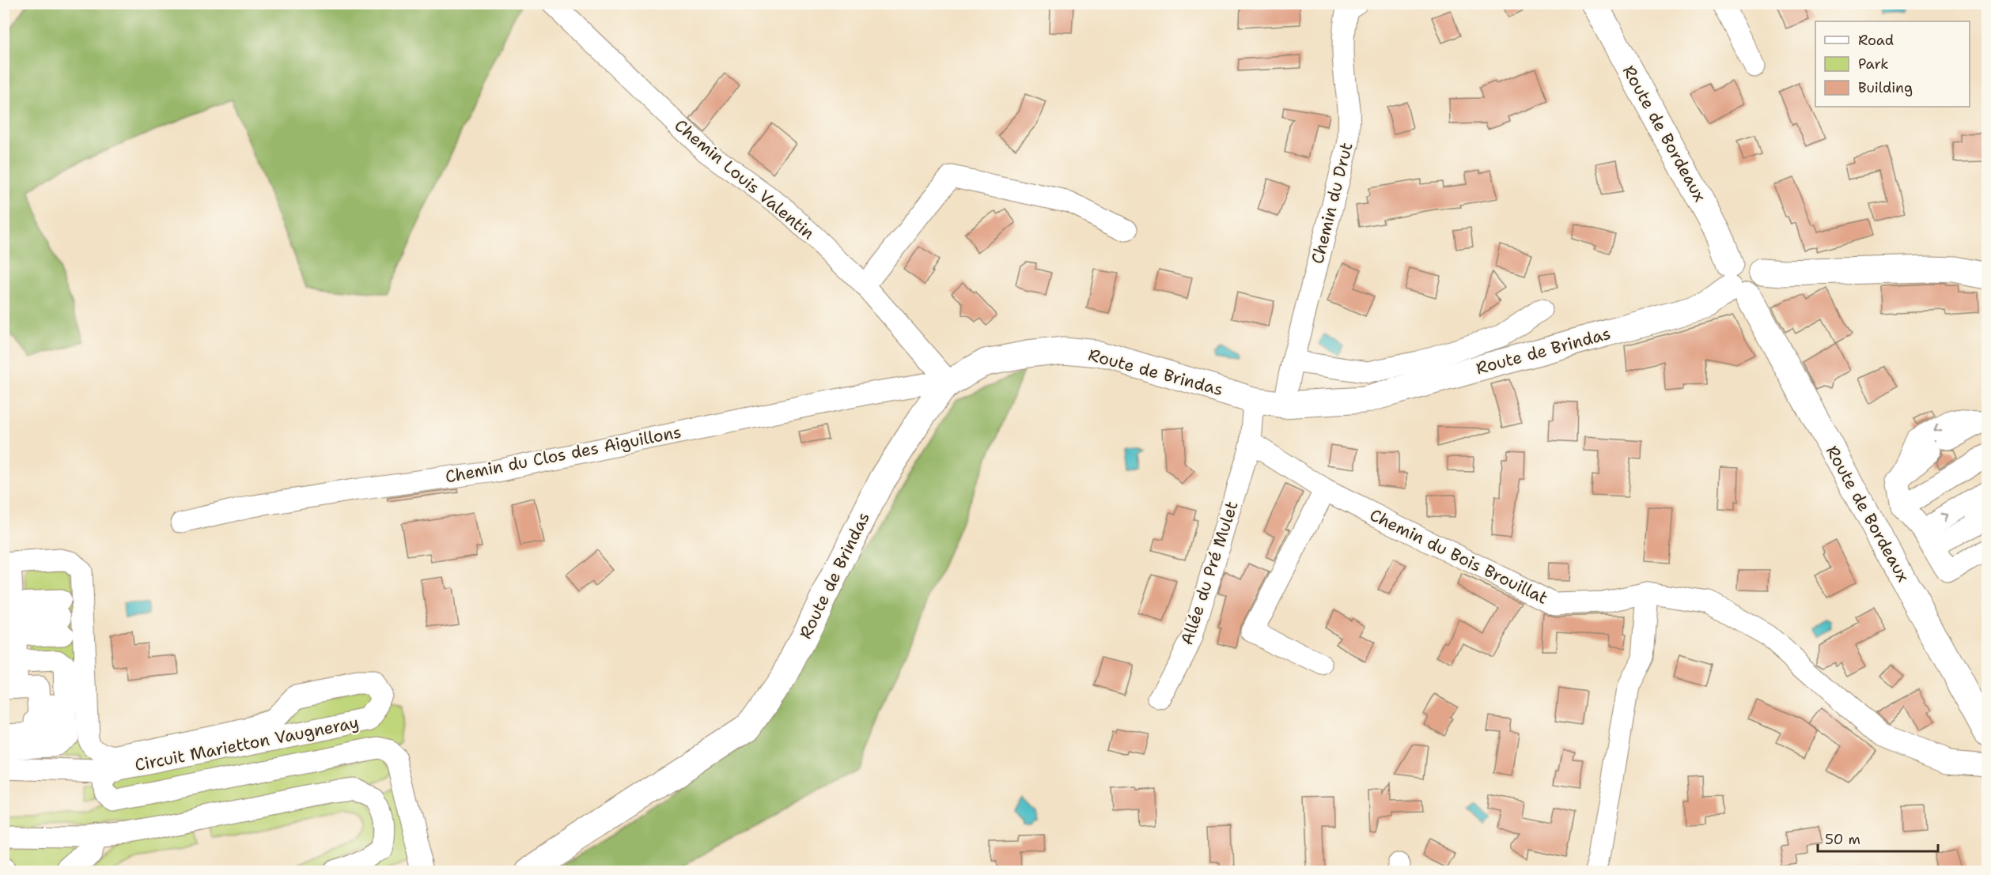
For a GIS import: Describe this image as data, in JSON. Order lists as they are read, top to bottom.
{
  "streets": {
    "main road": ["Route de Bordeaux", "Route de Brindas"],
    "street": [
      "Chemin Louis Valentin",
      "Chemin du Drut",
      "Chemin du Clos des Aiguillons",
      "Chemin du Bois Brouillat",
      "Allée du Pré Mulet",
      "Circuit Marietton Vaugneray"
    ]
  },
  "crossings": [
    ["Route de Bordeaux", "Route de Brindas"],
    ["Chemin Louis Valentin", "Route de Brindas"],
    ["Chemin Louis Valentin", "Chemin du Clos des Aiguillons"],
    ["Chemin du Drut", "Route de Brindas"],
    ["Route de Brindas", "Chemin du Clos des Aiguillons"],
    ["Chemin du Bois Brouillat", "Allée du Pré Mulet"]
  ],
  "legend": ["Road", "Park", "Building"],
  "scale_bar": "50 m"
}
